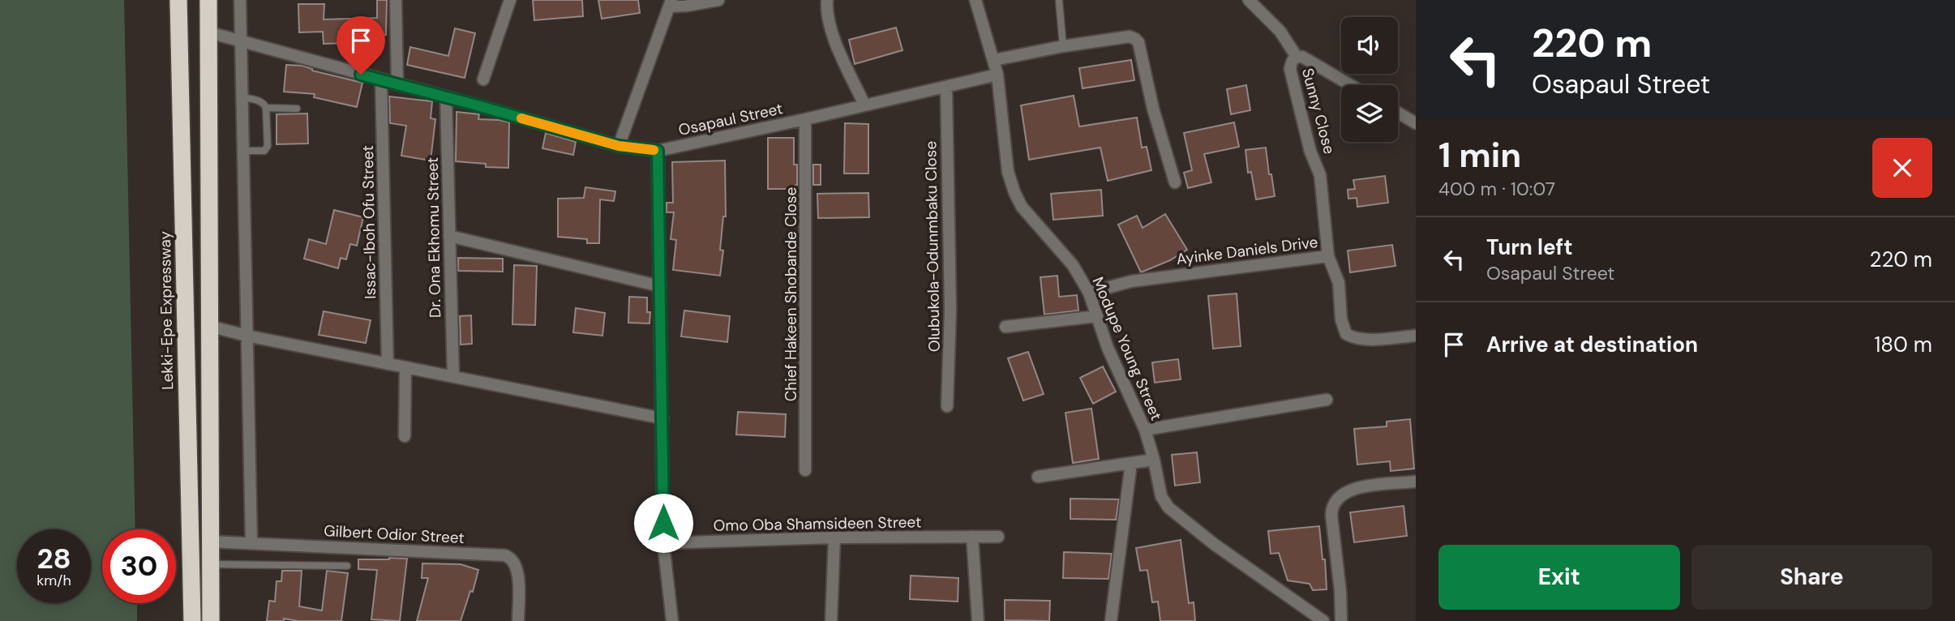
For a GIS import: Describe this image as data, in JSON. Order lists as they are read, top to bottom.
{
  "streets": {
    "highway": ["Lekki-Epe Expressway"],
    "street": [
      "Sunny Close",
      "Osapaul Street",
      "Issac-Iboh Ofu Street",
      "Dr. Ona Ekhomu Street",
      "Olubukola-Odunmbaku Close",
      "Ayinke Daniels Drive",
      "Chief Hakeen Shobande Close",
      "Modupe Young Street",
      "Omo Oba Shamsideen Street",
      "Gilbert Odior Street"
    ]
  },
  "crossings": [
    ["Sunny Close", "Ayinke Daniels Drive"],
    ["Osapaul Street", "Issac-Iboh Ofu Street"],
    ["Osapaul Street", "Dr. Ona Ekhomu Street"],
    ["Osapaul Street", "Olubukola-Odunmbaku Close"],
    ["Osapaul Street", "Chief Hakeen Shobande Close"],
    ["Osapaul Street", "Modupe Young Street"],
    ["Ayinke Daniels Drive", "Modupe Young Street"]
  ],
  "page": {
    "turn": ["220 m", "Osapaul Street"],
    "heading": ["1 min", "400 m · 10:07"],
    "list": [
      {
        "name": "Turn left",
        "note": "Osapaul Street",
        "value": "220 m"
      },
      {
        "name": "Arrive at destination",
        "value": "180 m"
      }
    ],
    "speed": "28 km/h",
    "limit": "30",
    "buttons": ["Exit", "Share"]
  }
}
